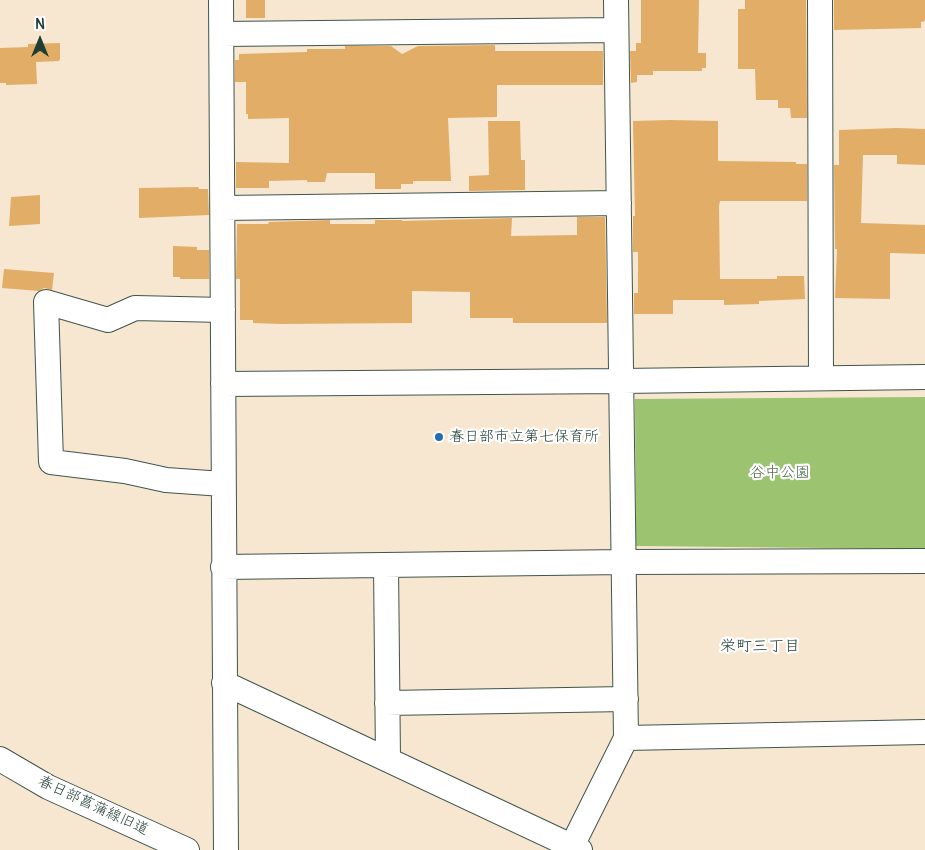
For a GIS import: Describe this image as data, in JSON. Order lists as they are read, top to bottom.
{
  "streets": {
    "street": ["春日部菖蒲線旧道"]
  },
  "districts": ["栄町三丁目"],
  "parks": ["谷中公園"],
  "places": ["春日部市立第七保育所"],
  "north": "top"
}
